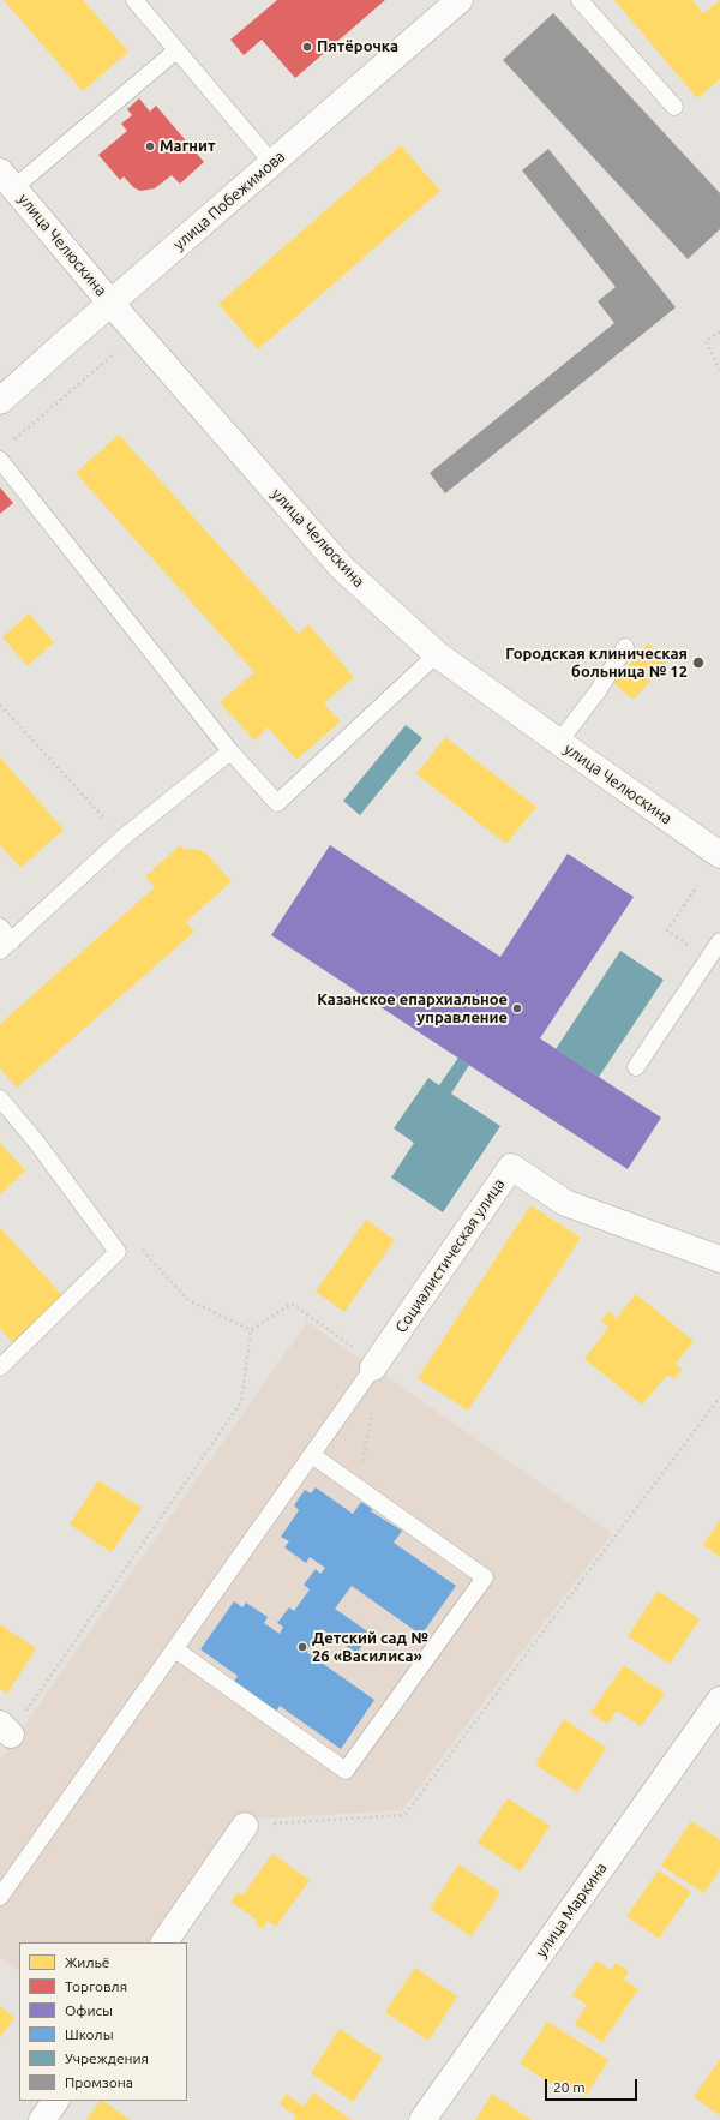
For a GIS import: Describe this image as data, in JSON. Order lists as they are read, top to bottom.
{
  "streets": {
    "street": [
      "улица Побежимова",
      "улица Челюскина",
      "Социалистическая улица",
      "улица Маркина"
    ]
  },
  "crossings": [
    ["улица Побежимова", "улица Челюскина"]
  ],
  "places": [
    "Пятёрочка",
    "Магнит",
    "Городская клиническая больница № 12",
    "Казанское епархиальное управление",
    "Детский сад № 26 «Василиса»"
  ],
  "legend": [
    "Жильё",
    "Торговля",
    "Офисы",
    "Школы",
    "Учреждения",
    "Промзона"
  ],
  "scale_bar": "20 m"
}
